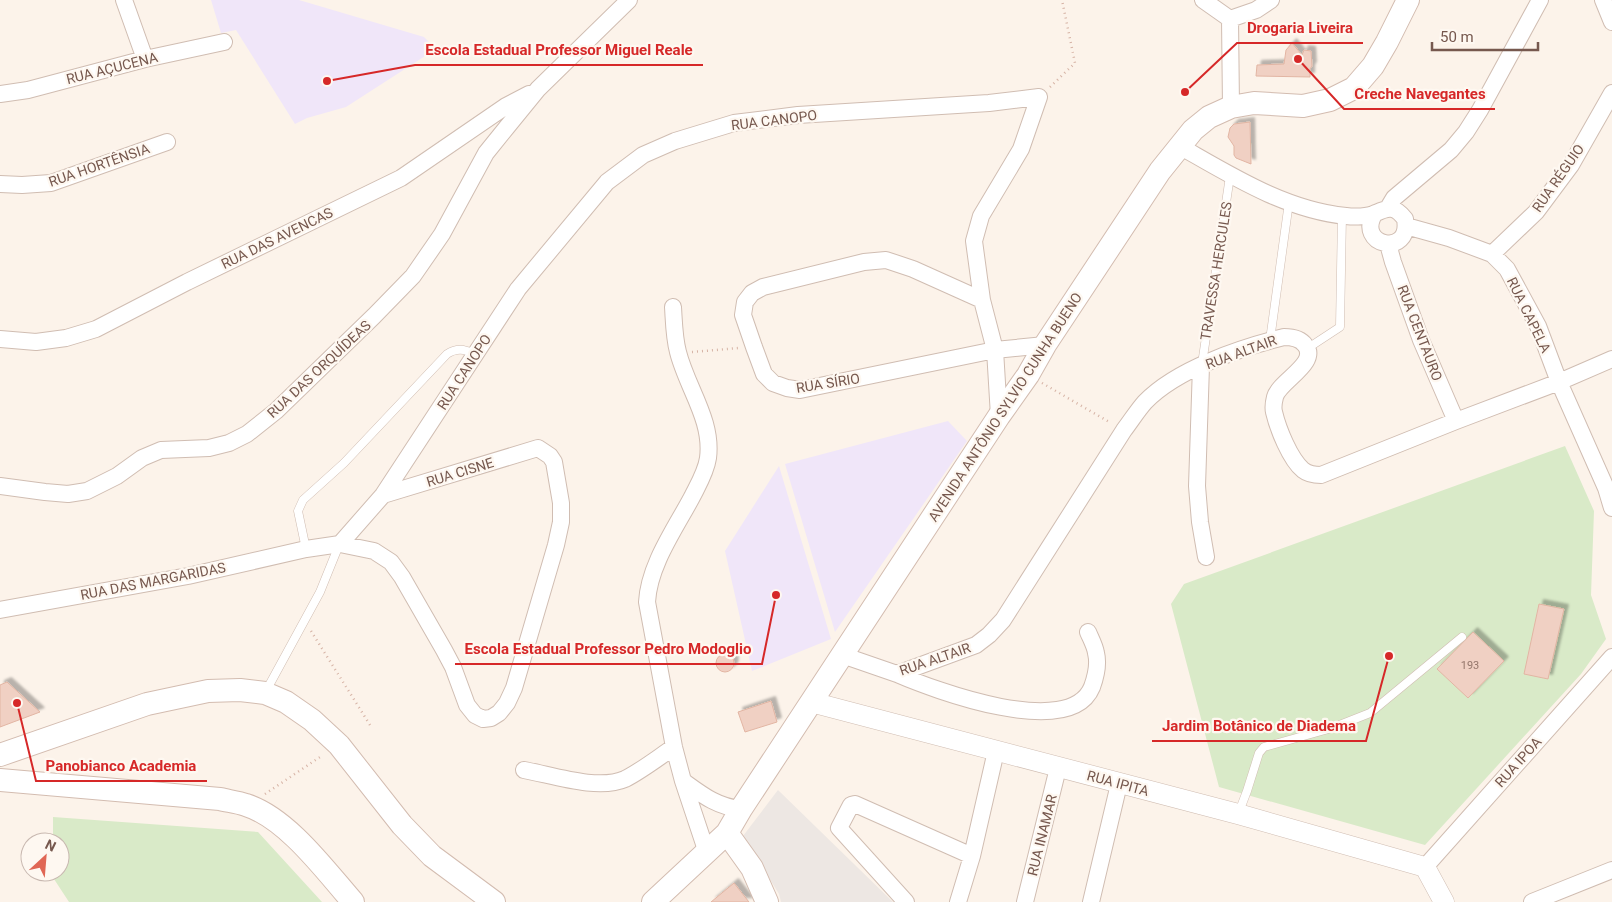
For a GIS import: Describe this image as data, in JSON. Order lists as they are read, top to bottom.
{
  "streets": {
    "main road": ["AVENIDA ANTÔNIO SYLVIO CUNHA BUENO"],
    "street": [
      "RUA AÇUCENA",
      "RUA CANOPO",
      "RUA HORTÊNSIA",
      "RUA RÉGUIO",
      "RUA DAS AVENCAS",
      "RUA CAPELA",
      "RUA CENTAURO",
      "RUA ALTAIR",
      "RUA DAS ORQUÍDEAS",
      "RUA SÍRIO",
      "RUA CISNE",
      "RUA DAS MARGARIDAS",
      "RUA IPOA",
      "RUA IPITA",
      "RUA INAMAR"
    ],
    "lane": ["TRAVESSA HERCULES"]
  },
  "crossings": [
    ["RUA CANOPO", "RUA CISNE"],
    ["RUA CANOPO", "RUA DAS MARGARIDAS"],
    ["RUA RÉGUIO", "RUA CAPELA"],
    ["RUA DAS AVENCAS", "RUA DAS ORQUÍDEAS"],
    ["TRAVESSA HERCULES", "RUA ALTAIR"],
    ["RUA CAPELA", "RUA CENTAURO"],
    ["RUA ALTAIR", "AVENIDA ANTÔNIO SYLVIO CUNHA BUENO"],
    ["RUA SÍRIO", "AVENIDA ANTÔNIO SYLVIO CUNHA BUENO"],
    ["AVENIDA ANTÔNIO SYLVIO CUNHA BUENO", "RUA IPITA"],
    ["RUA CISNE", "RUA DAS MARGARIDAS"],
    ["RUA IPOA", "RUA IPITA"],
    ["RUA IPITA", "RUA INAMAR"]
  ],
  "places": [
    "Creche Navegantes",
    "Escola Estadual Professor Miguel Reale",
    "Drogaria Liveira",
    "Escola Estadual Professor Pedro Modoglio",
    "Jardim Botânico de Diadema",
    "Panobianco Academia"
  ],
  "house_numbers": ["193"],
  "scale_bar": "50 m",
  "north": "top right"
}
